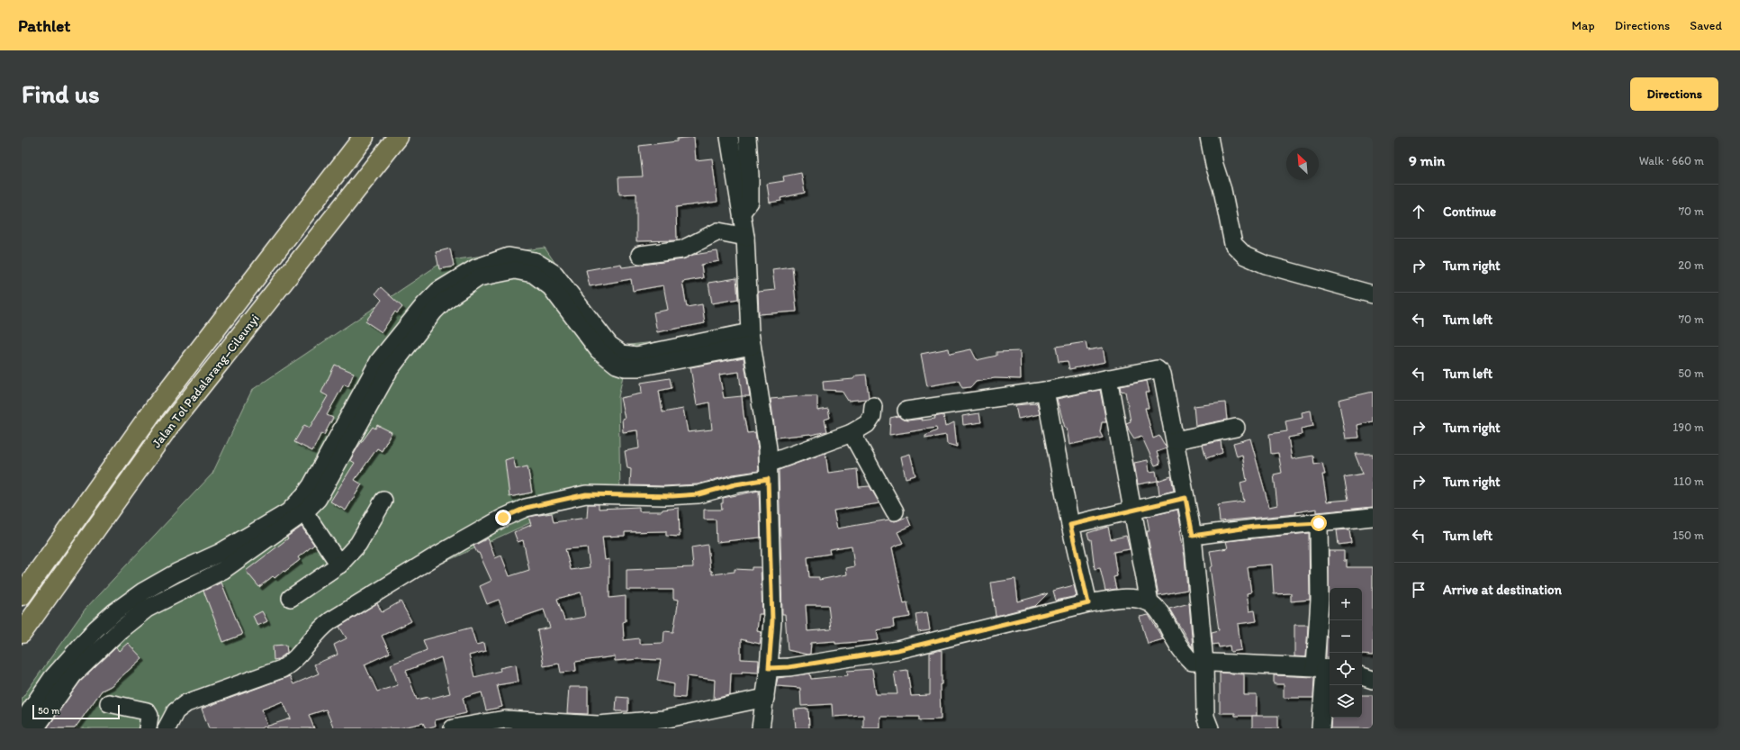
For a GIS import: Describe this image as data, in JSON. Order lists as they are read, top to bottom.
{
  "streets": {
    "highway": ["Jalan Tol Padalarang–Cileunyi"]
  },
  "scale_bar": "50 m",
  "north": "top left",
  "page": {
    "header": "Pathlet",
    "nav": ["Map", "Directions", "Saved"],
    "buttons": "Directions",
    "title": "Find us",
    "heading": ["9 min", "Walk · 660 m"],
    "list": [
      ["Continue", "70 m"],
      ["Turn right", "20 m"],
      ["Turn left", "70 m"],
      ["Turn left", "50 m"],
      ["Turn right", "190 m"],
      ["Turn right", "110 m"],
      ["Turn left", "150 m"],
      "Arrive at destination"
    ],
    "map_buttons": ["+", "−"],
    "scale": "50 m"
  }
}
